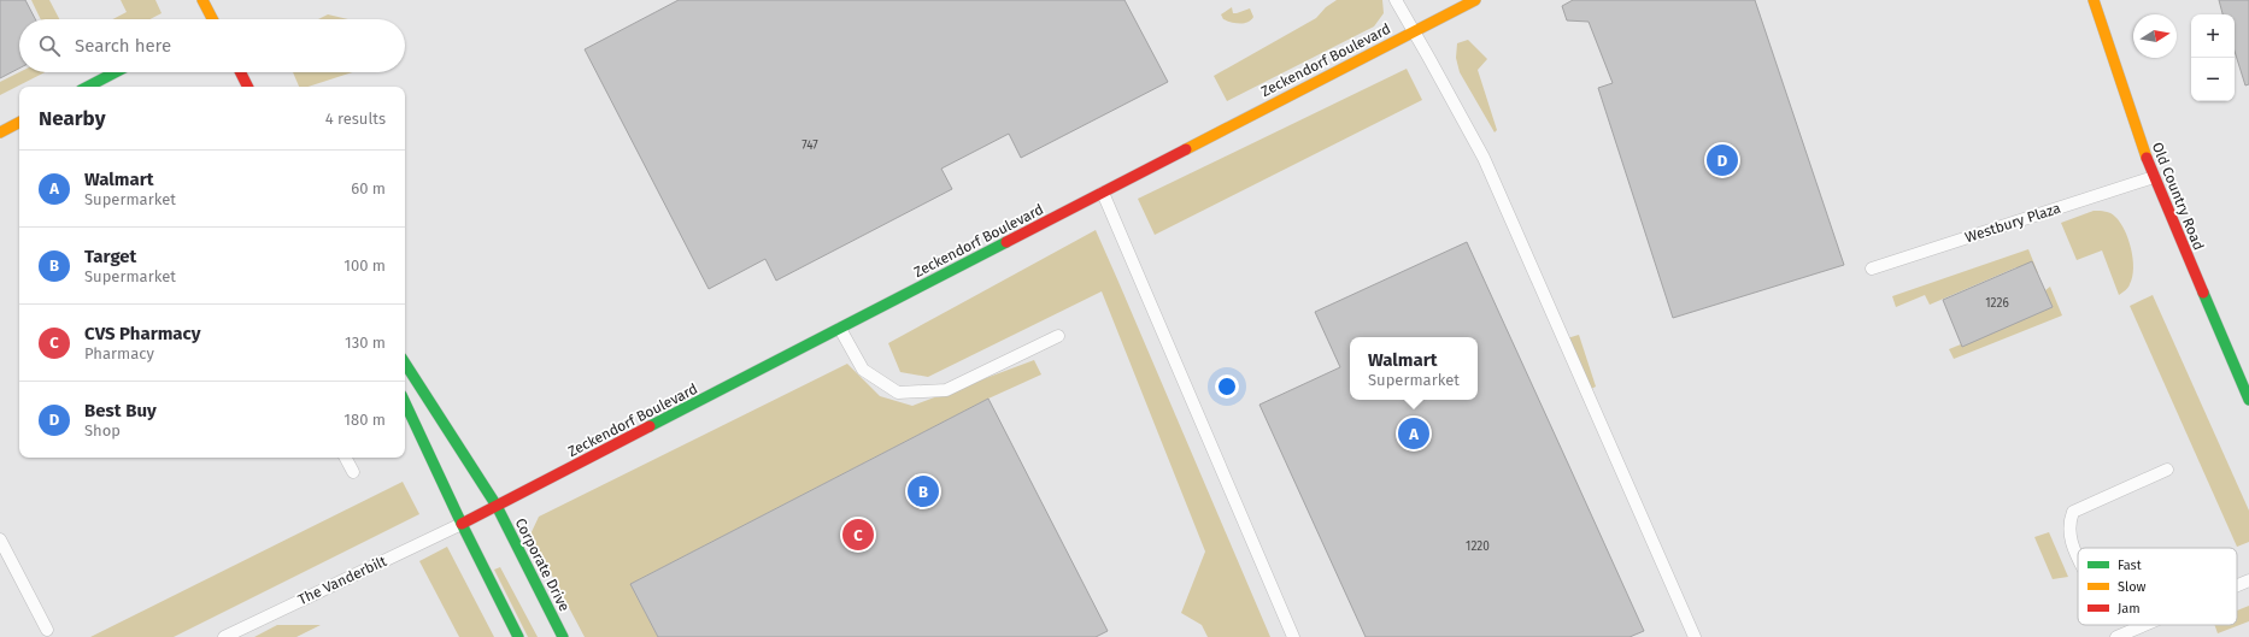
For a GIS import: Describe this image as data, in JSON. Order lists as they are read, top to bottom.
{
  "streets": {
    "street": ["Zeckendorf Boulevard", "Old Country Road", "Corporate Drive"],
    "lane": ["Westbury Plaza", "The Vanderbilt"]
  },
  "crossings": [
    ["Zeckendorf Boulevard", "Corporate Drive"],
    ["Zeckendorf Boulevard", "The Vanderbilt"],
    ["Old Country Road", "Westbury Plaza"]
  ],
  "house_numbers": ["747", "1226", "1220"],
  "legend": ["Fast", "Slow", "Jam"],
  "north": "right",
  "page": {
    "map_buttons": ["+", "−"],
    "search": "Search here",
    "heading": ["Nearby", "4 results"],
    "pins": [
      "D",
      "A",
      "B",
      "C"
    ],
    "list": [
      {
        "mark": "A",
        "name": "Walmart",
        "note": "Supermarket",
        "value": "60 m"
      },
      {
        "mark": "B",
        "name": "Target",
        "note": "Supermarket",
        "value": "100 m"
      },
      {
        "mark": "C",
        "name": "CVS Pharmacy",
        "note": "Pharmacy",
        "value": "130 m"
      },
      {
        "mark": "D",
        "name": "Best Buy",
        "note": "Shop",
        "value": "180 m"
      }
    ],
    "popup": ["Walmart", "Supermarket"]
  }
}
